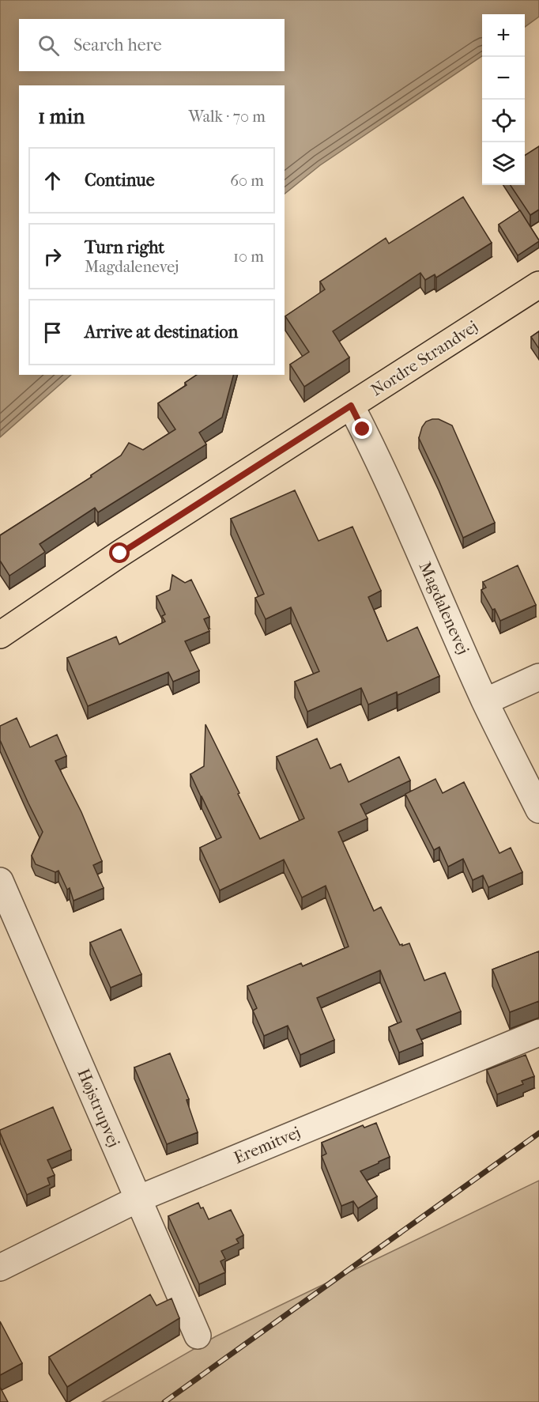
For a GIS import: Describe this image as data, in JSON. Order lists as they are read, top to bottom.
{
  "streets": {
    "main road": ["Nordre Strandvej"],
    "street": ["Magdalenevej", "Højstrupvej", "Eremitvej"]
  },
  "crossings": [
    ["Nordre Strandvej", "Magdalenevej"],
    ["Højstrupvej", "Eremitvej"]
  ],
  "page": {
    "map_buttons": ["+", "−"],
    "search": "Search here",
    "heading": ["1 min", "Walk · 70 m"],
    "list": [
      ["Continue", "60 m"],
      ["Turn right", "Magdalenevej", "10 m"],
      "Arrive at destination"
    ]
  }
}
